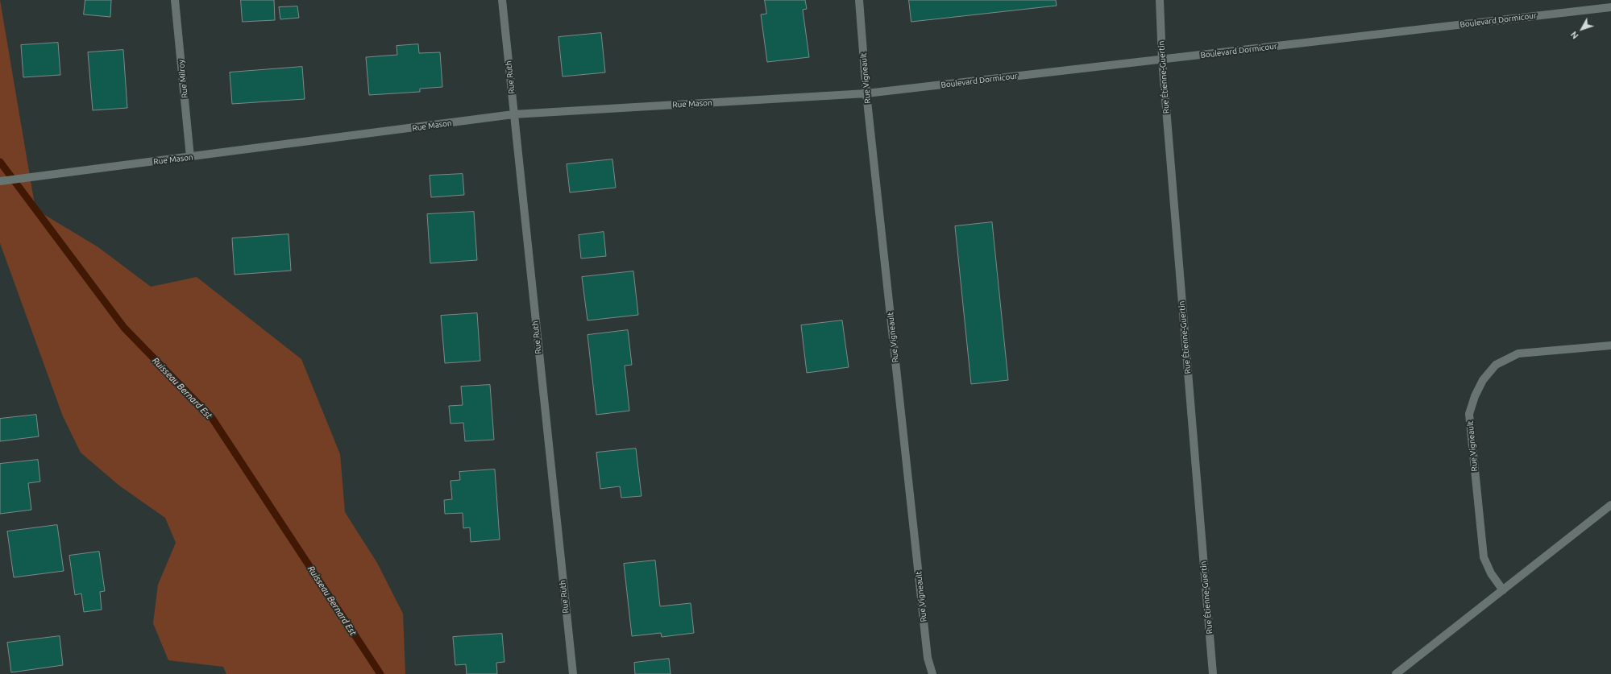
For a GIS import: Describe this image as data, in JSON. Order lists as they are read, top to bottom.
{
  "streets": {
    "street": [
      "Boulevard Dormicour",
      "Rue Ruth",
      "Rue Étienne-Guertin",
      "Rue Vigneault",
      "Rue Milroy",
      "Rue Mason"
    ]
  },
  "crossings": [
    ["Boulevard Dormicour", "Rue Étienne-Guertin"],
    ["Boulevard Dormicour", "Rue Vigneault"],
    ["Boulevard Dormicour", "Rue Mason"],
    ["Rue Ruth", "Rue Mason"],
    ["Rue Vigneault", "Rue Mason"],
    ["Rue Milroy", "Rue Mason"]
  ],
  "water": ["Ruisseau Bernard Est"],
  "north": "bottom left"
}
